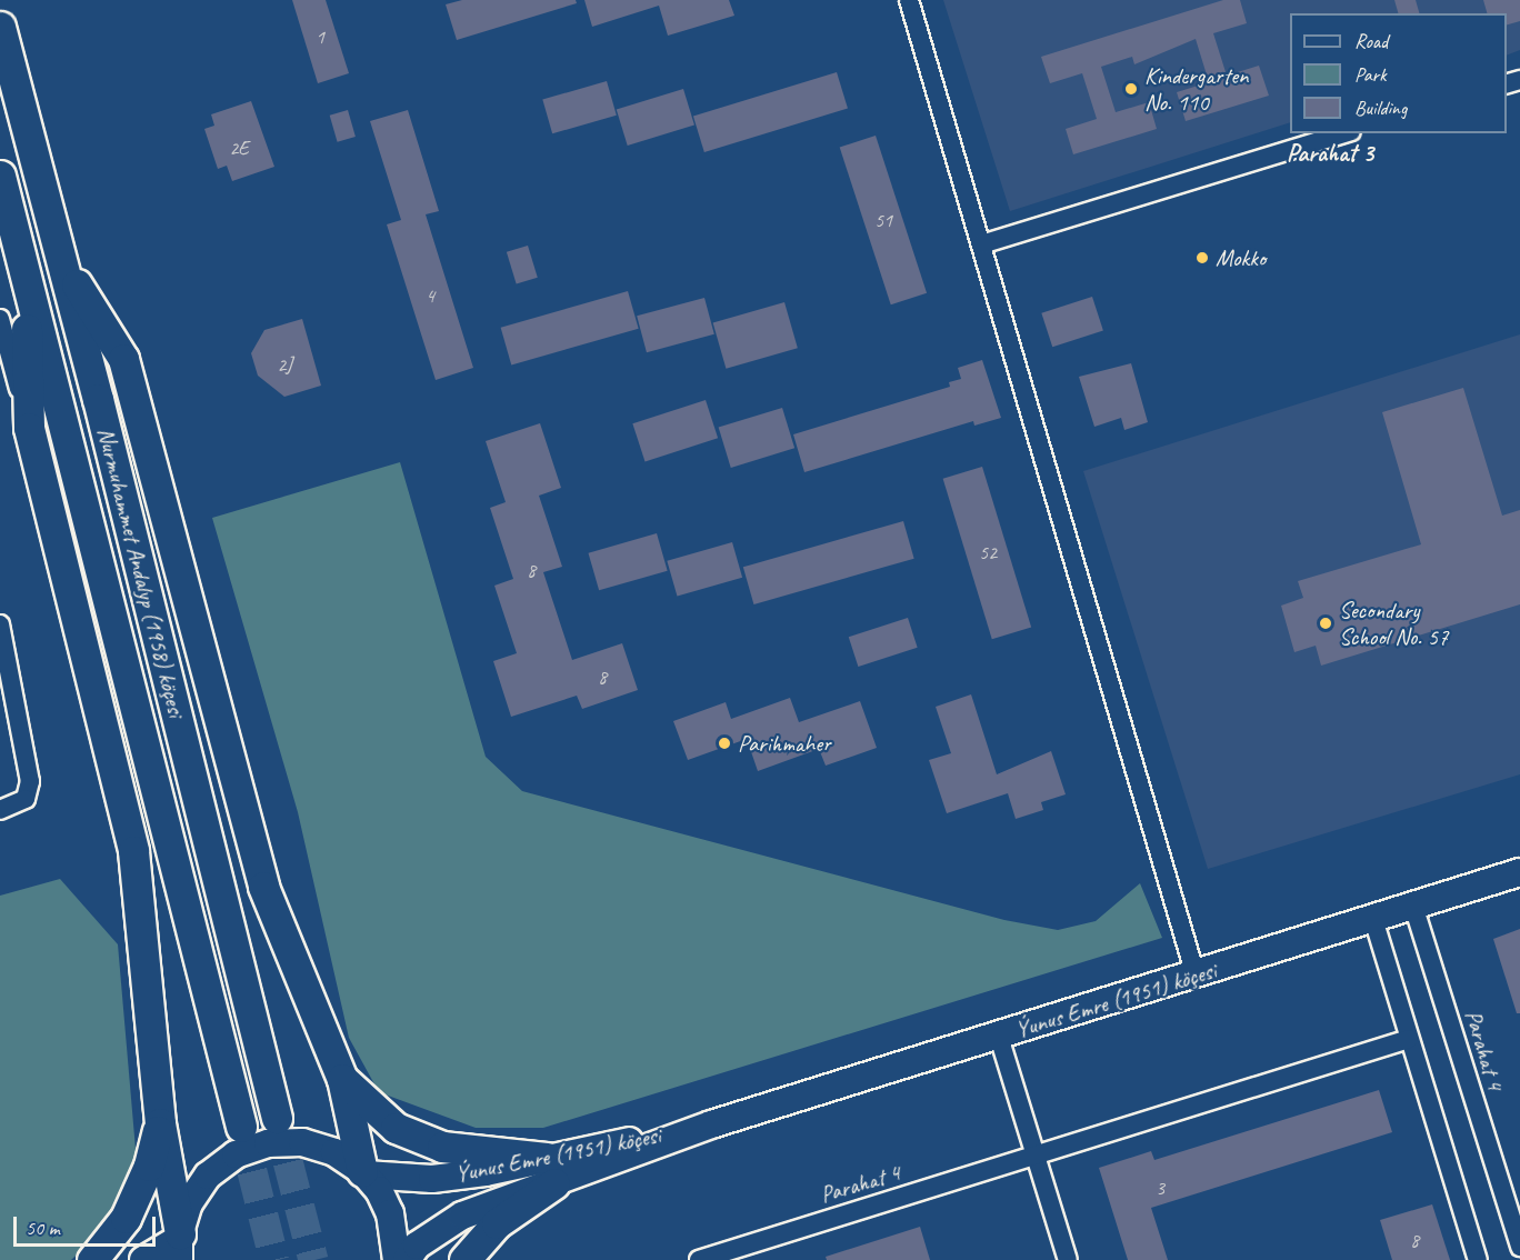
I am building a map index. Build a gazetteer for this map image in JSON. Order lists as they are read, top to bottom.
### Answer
{
  "streets": {
    "main road": ["Nurmuhammet Andalyp (1958) köçesi"],
    "street": ["Ýunus Emre (1951) köçesi", "Parahat 4"]
  },
  "crossings": [
    ["Ýunus Emre (1951) köçesi", "Parahat 4"]
  ],
  "districts": ["Parahat 3"],
  "places": [
    "Kindergarten No. 110",
    "Mokko",
    "Secondary School No. 57",
    "Parihmaher"
  ],
  "house_numbers": [
    "1",
    "2E",
    "51",
    "4",
    "2J",
    "52",
    "8",
    "8",
    "3",
    "8"
  ],
  "legend": ["Road", "Park", "Building"],
  "scale_bar": "50 m"
}
